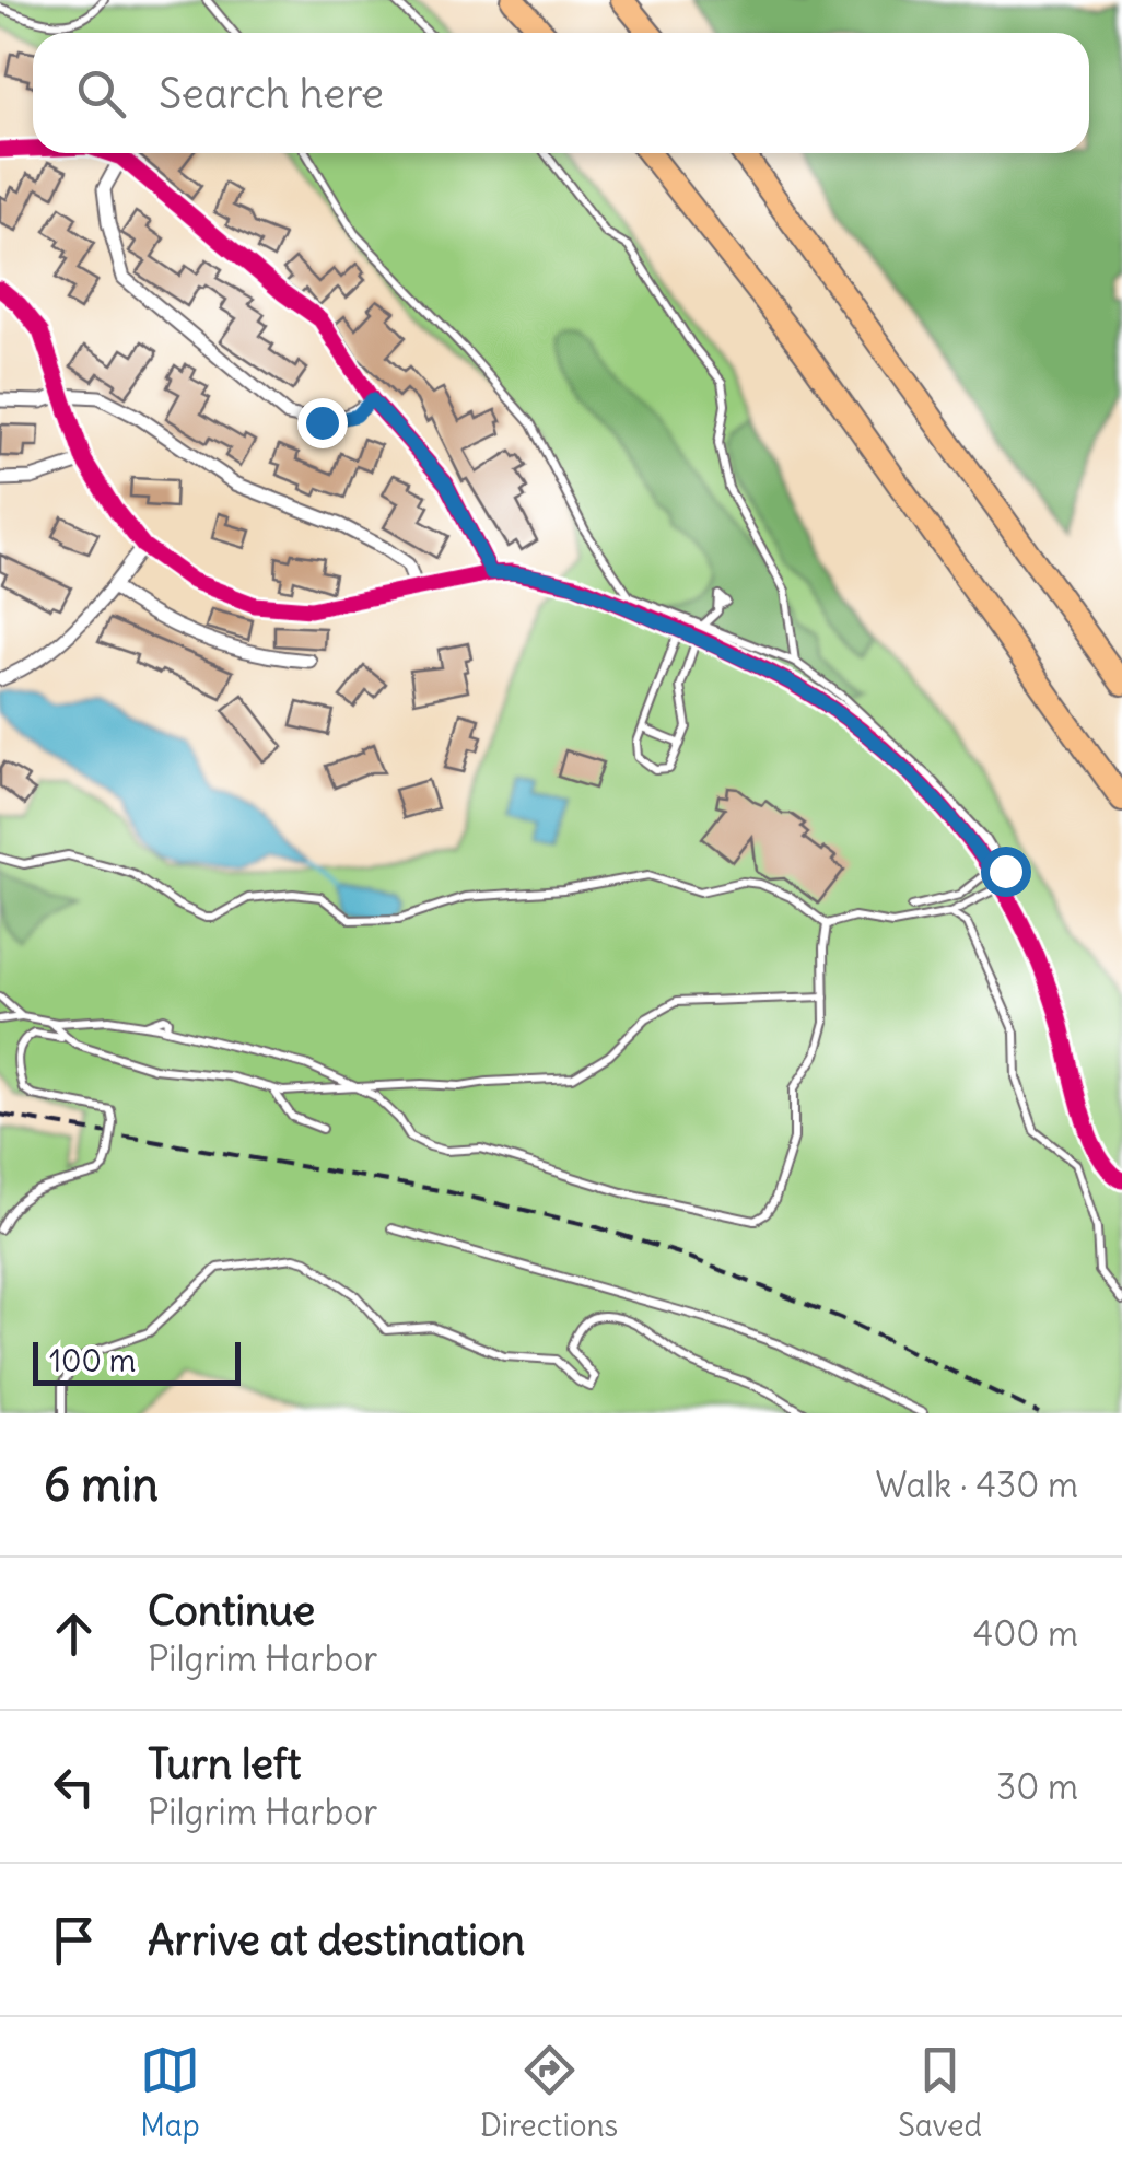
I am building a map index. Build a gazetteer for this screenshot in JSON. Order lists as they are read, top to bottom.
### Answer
{
  "scale_bar": "100 m",
  "page": {
    "search": "Search here",
    "scale": "100 m",
    "heading": ["6 min", "Walk · 430 m"],
    "list": [
      ["Continue", "Pilgrim Harbor", "400 m"],
      ["Turn left", "Pilgrim Harbor", "30 m"],
      "Arrive at destination"
    ],
    "nav": ["Map", "Directions", "Saved"]
  }
}
